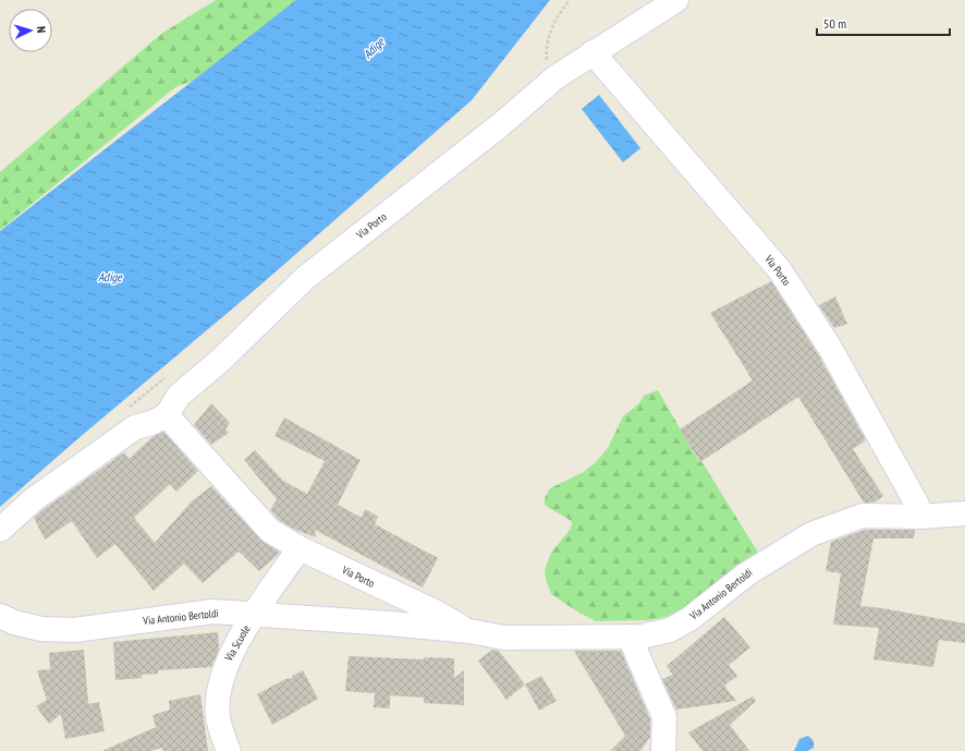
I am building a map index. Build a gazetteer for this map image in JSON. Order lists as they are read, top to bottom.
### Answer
{
  "streets": {
    "street": ["Via Porto", "Via Antonio Bertoldi", "Via Scuole"]
  },
  "crossings": [
    ["Via Porto", "Via Antonio Bertoldi"],
    ["Via Porto", "Via Scuole"],
    ["Via Antonio Bertoldi", "Via Scuole"]
  ],
  "water": ["Adige"],
  "scale_bar": "50 m",
  "north": "right"
}
